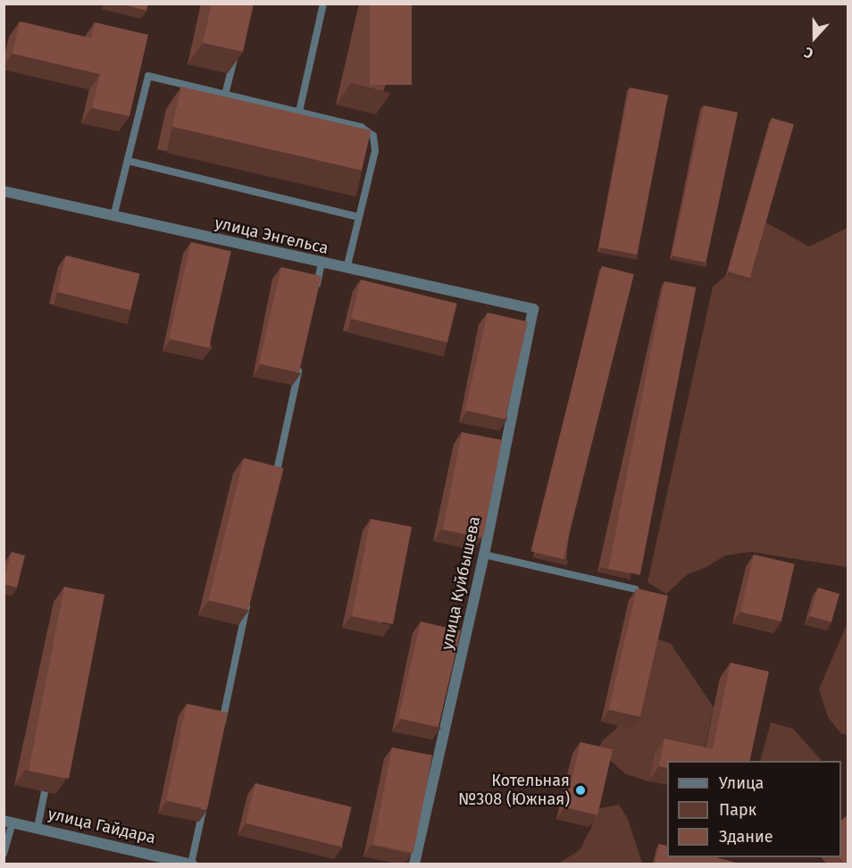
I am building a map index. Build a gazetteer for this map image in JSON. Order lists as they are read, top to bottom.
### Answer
{
  "streets": {
    "street": ["улица Энгельса", "улица Куйбышева", "улица Гайдара"]
  },
  "crossings": [
    ["улица Энгельса", "улица Куйбышева"]
  ],
  "places": ["Котельная №308 (Южная)"],
  "legend": ["Улица", "Парк", "Здание"],
  "north": "bottom"
}
